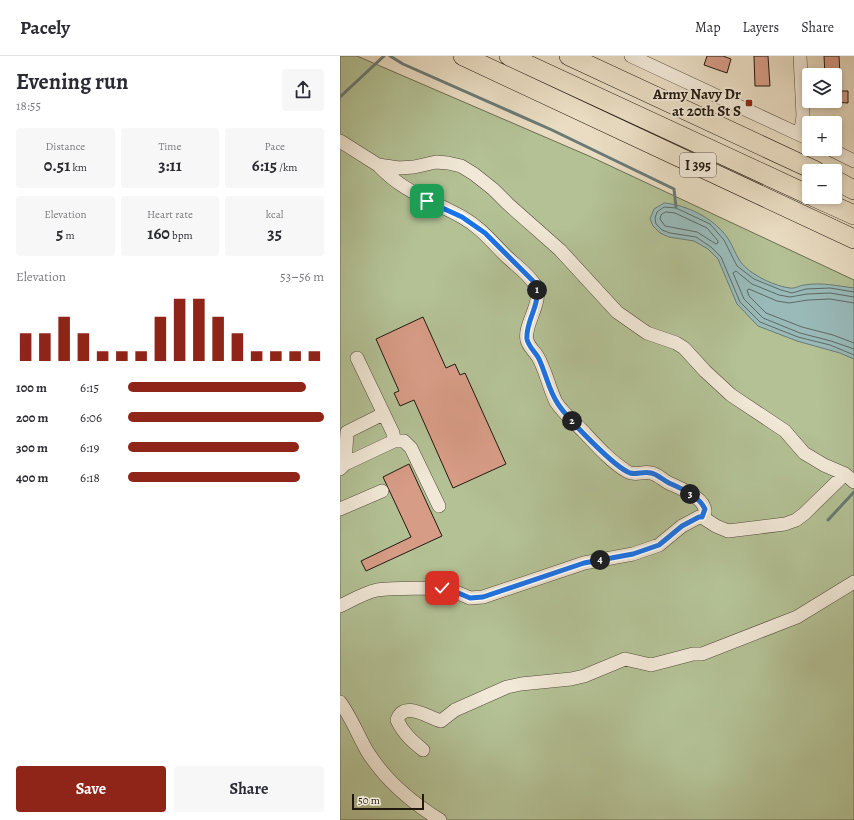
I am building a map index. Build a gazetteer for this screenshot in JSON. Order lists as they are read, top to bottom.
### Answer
{
  "streets": {
    "highway": ["I 395"]
  },
  "places": {
    "transit": ["Army Navy Dr at 20th St S"]
  },
  "scale_bar": "50 m",
  "page": {
    "header": "Pacely",
    "nav": ["Map", "Layers", "Share"],
    "heading": ["Evening run", "18:55"],
    "map_buttons": ["+", "−"],
    "stats": [
      ["Distance", "0.51 km"],
      ["Time", "3:11"],
      ["Pace", "6:15 /km"],
      ["Elevation", "5 m"],
      ["Heart rate", "160 bpm"],
      ["kcal", "35"]
    ],
    "chart": ["Elevation", "53–56 m"],
    "pins": [
      "1",
      "2",
      "3",
      "4"
    ],
    "list": [
      {
        "name": "100 m",
        "note": "6:15"
      },
      {
        "name": "200 m",
        "note": "6:06"
      },
      {
        "name": "300 m",
        "note": "6:19"
      },
      {
        "name": "400 m",
        "note": "6:18"
      }
    ],
    "buttons": ["Save", "Share"],
    "scale": "50 m"
  }
}
